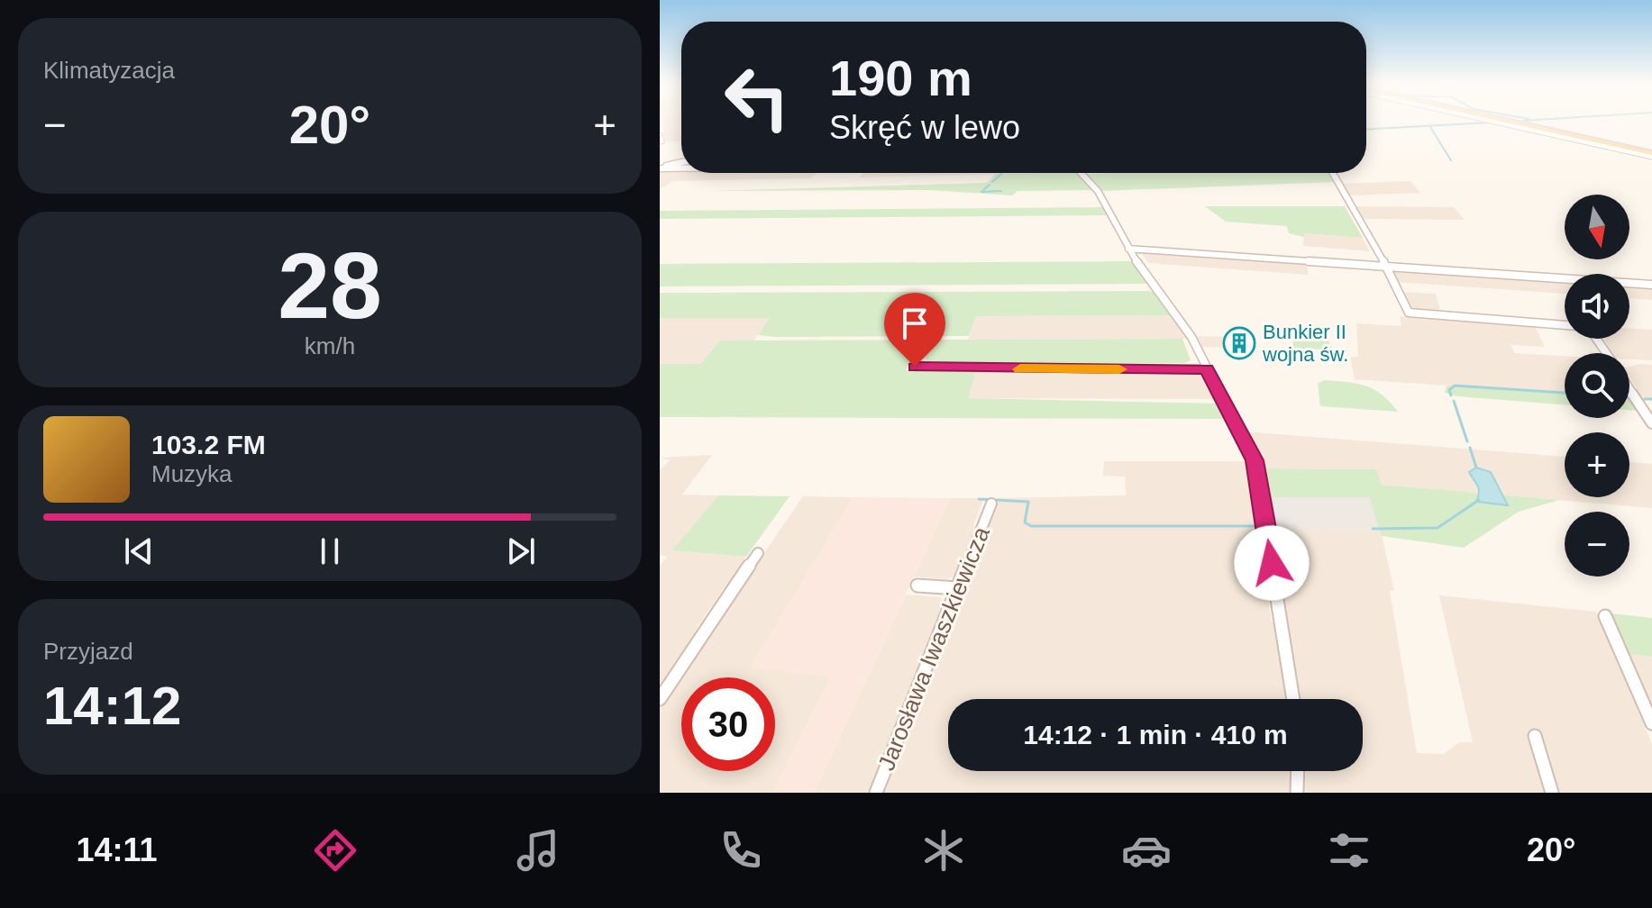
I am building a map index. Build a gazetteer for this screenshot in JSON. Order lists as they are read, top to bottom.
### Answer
{
  "streets": {
    "street": ["Jarosława Iwaszkiewicza"]
  },
  "places": {
    "building": ["Bunkier II wojna św."]
  },
  "north": "bottom",
  "page": {
    "tile": [
      "Klimatyzacja",
      ["28", "km/h"],
      ["Przyjazd", "14:12"]
    ],
    "turn": ["190 m", "Skręć w lewo"],
    "heat": ["−", "20°", "+"],
    "map_buttons": ["+", "−"],
    "song": ["103.2 FM", "Muzyka"],
    "limit": "30",
    "trip": "14:12 · 1 min · 410 m",
    "tabs": ["14:11", "20°"]
  }
}
